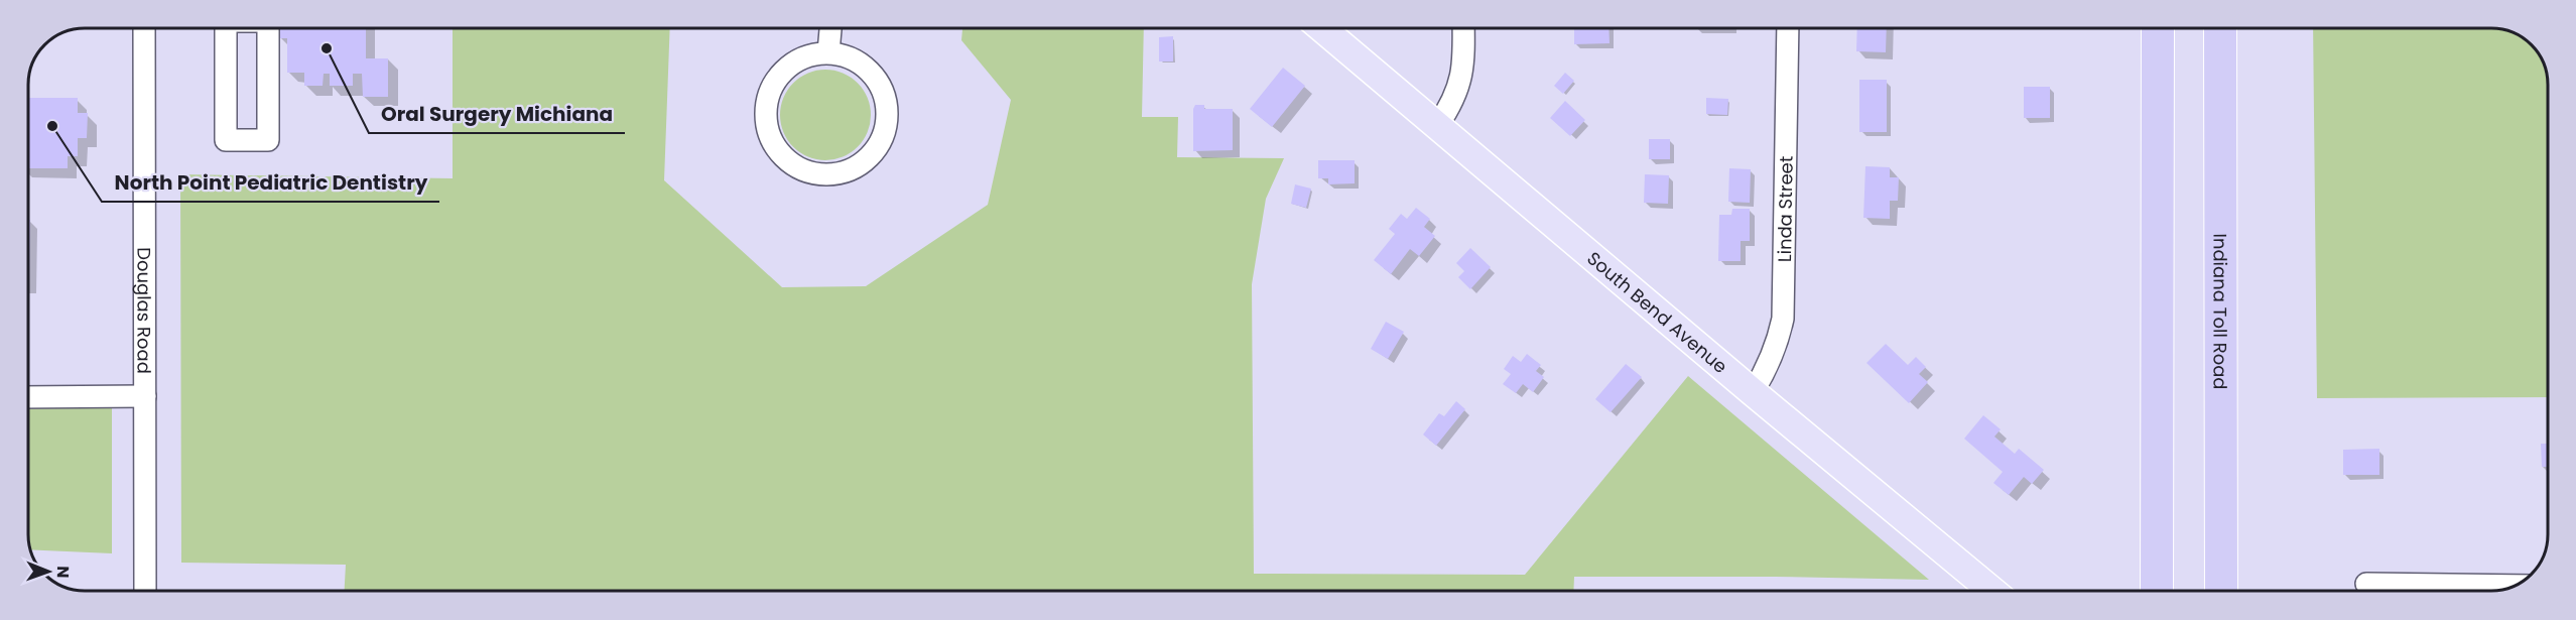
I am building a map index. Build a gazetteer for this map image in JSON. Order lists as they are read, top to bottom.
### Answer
{
  "streets": {
    "highway": ["Indiana Toll Road"],
    "main road": ["South Bend Avenue"],
    "street": ["Linda Street", "Douglas Road"]
  },
  "crossings": [
    ["Linda Street", "South Bend Avenue"]
  ],
  "places": ["Oral Surgery Michiana", "North Point Pediatric Dentistry"],
  "north": "right"
}
